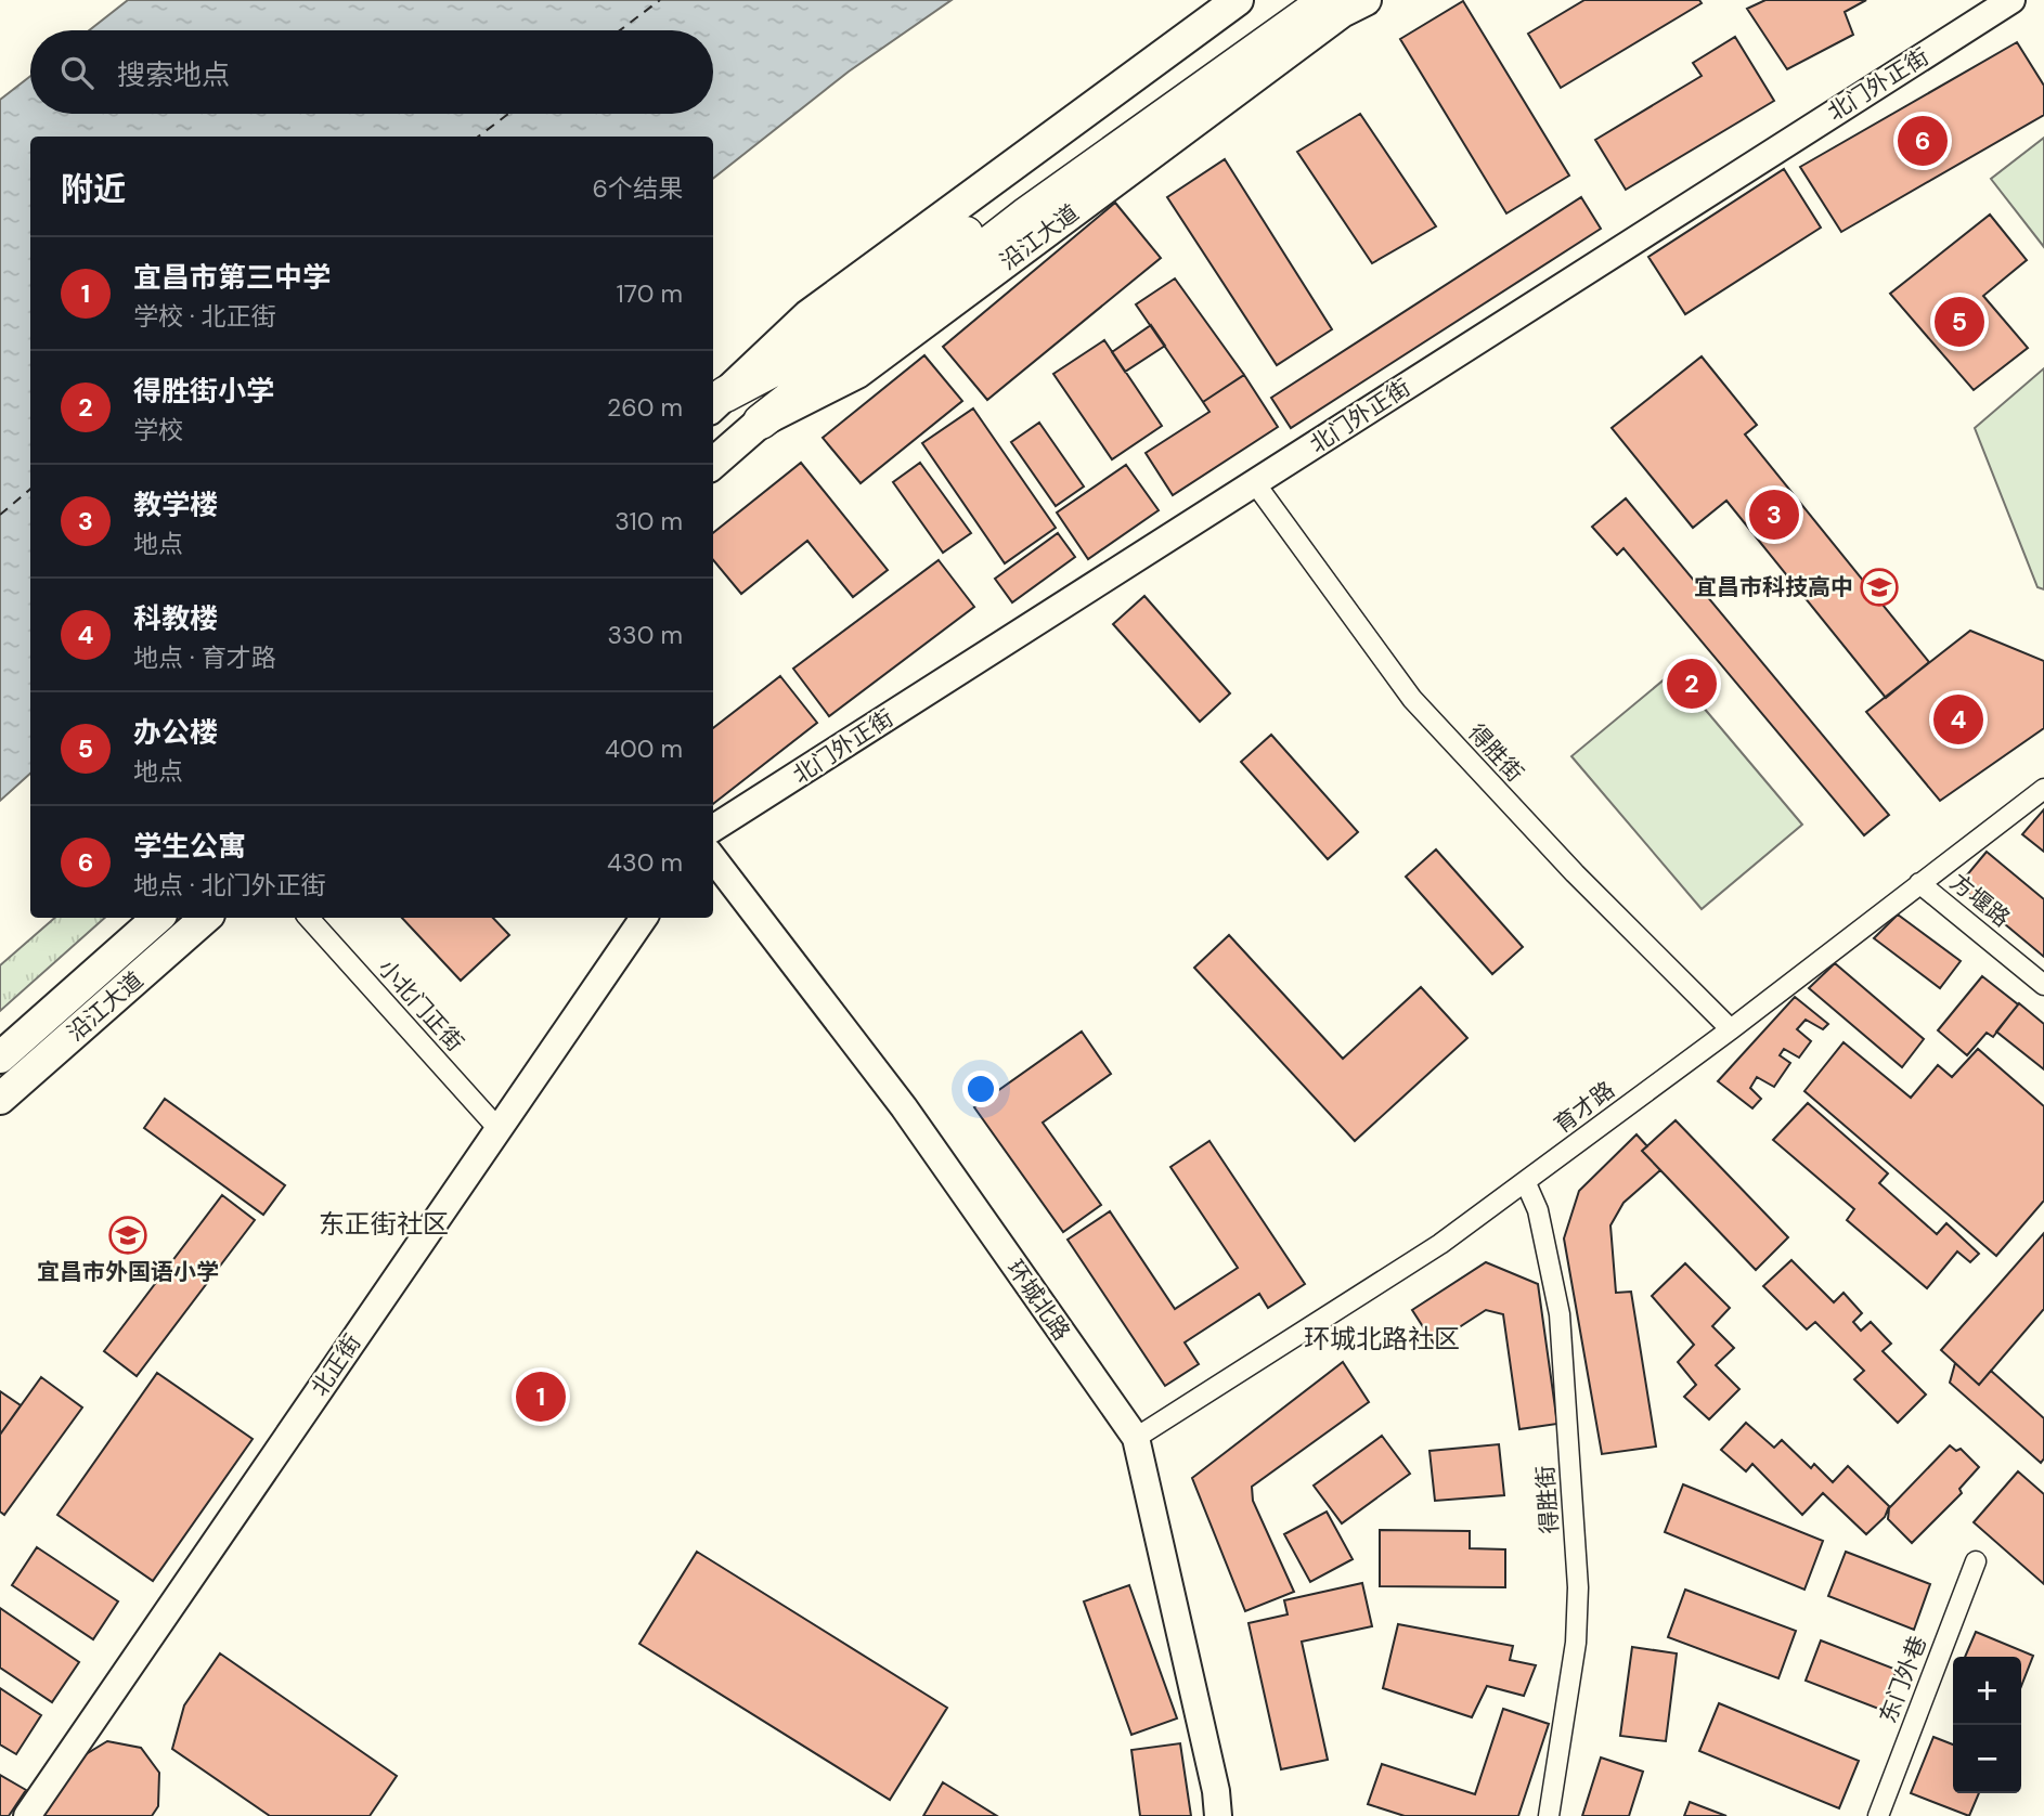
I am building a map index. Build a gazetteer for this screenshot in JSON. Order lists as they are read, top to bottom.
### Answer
{
  "streets": {
    "main road": ["沿江大道"],
    "street": [
      "北门外正街",
      "得胜街",
      "方堰路",
      "小北门正街",
      "育才路",
      "环城北路",
      "北正街",
      "东门外巷"
    ]
  },
  "crossings": [
    ["北门外正街", "得胜街"],
    ["得胜街", "育才路"],
    ["方堰路", "育才路"],
    ["小北门正街", "北正街"],
    ["育才路", "环城北路"]
  ],
  "districts": ["东正街社区", "环城北路社区"],
  "places": {
    "school or university": ["宜昌市科技高中", "宜昌市外国语小学"]
  },
  "page": {
    "search": "搜索地点",
    "pins": [
      "6",
      "5",
      "3",
      "2",
      "4",
      "1"
    ],
    "heading": ["附近", "6个结果"],
    "list": [
      {
        "mark": "1",
        "name": "宜昌市第三中学",
        "note": "学校 · 北正街",
        "value": "170 m"
      },
      {
        "mark": "2",
        "name": "得胜街小学",
        "note": "学校",
        "value": "260 m"
      },
      {
        "mark": "3",
        "name": "教学楼",
        "note": "地点",
        "value": "310 m"
      },
      {
        "mark": "4",
        "name": "科教楼",
        "note": "地点 · 育才路",
        "value": "330 m"
      },
      {
        "mark": "5",
        "name": "办公楼",
        "note": "地点",
        "value": "400 m"
      },
      {
        "mark": "6",
        "name": "学生公寓",
        "note": "地点 · 北门外正街",
        "value": "430 m"
      }
    ],
    "map_buttons": ["+", "−"]
  }
}
